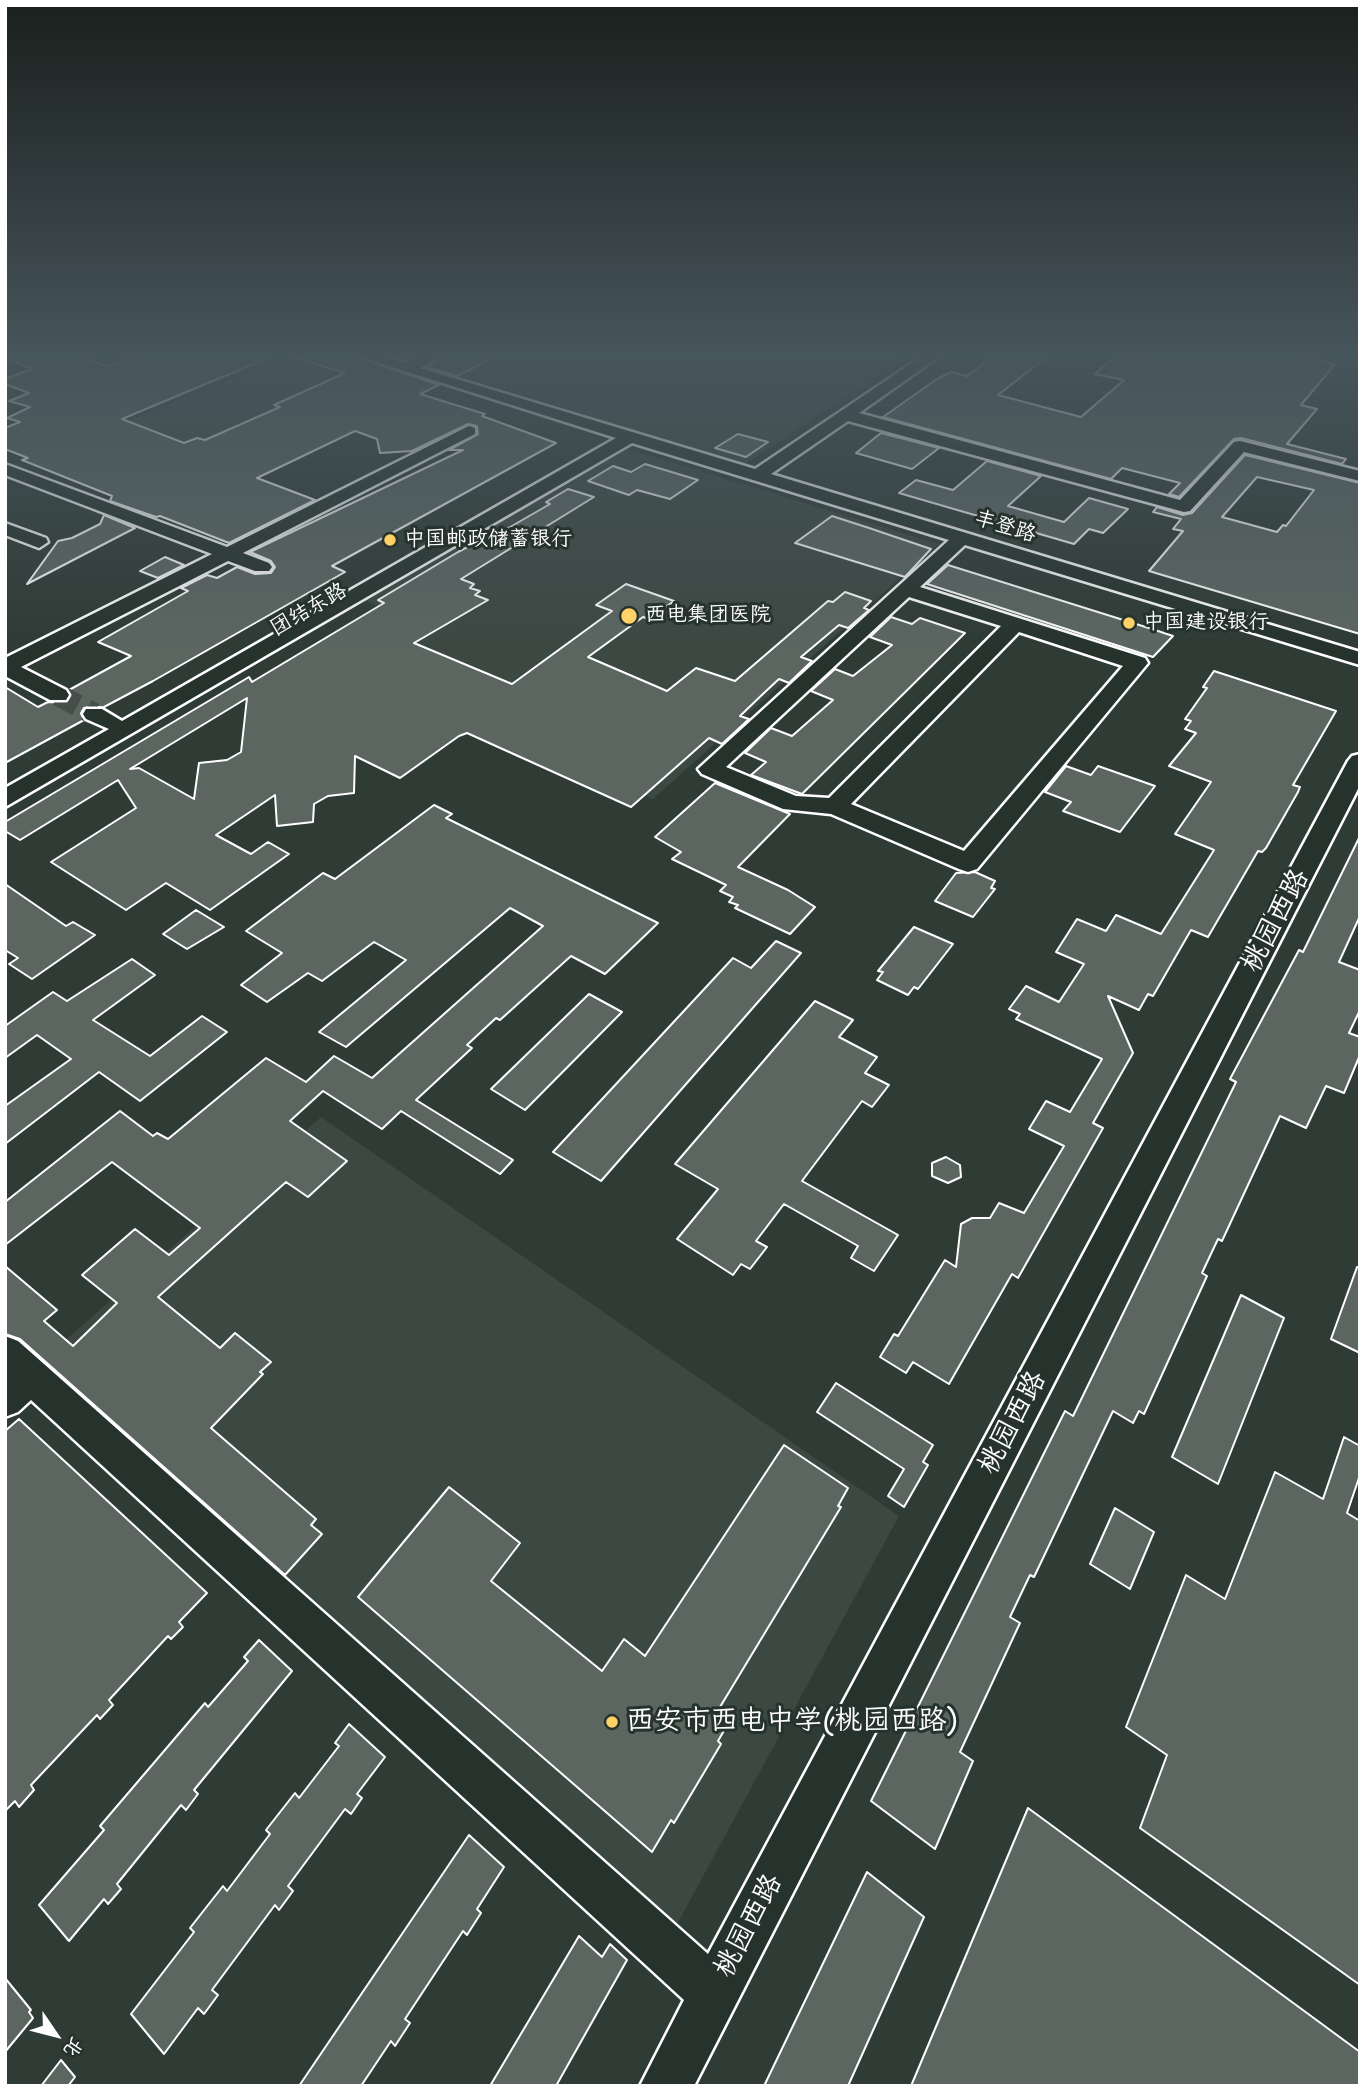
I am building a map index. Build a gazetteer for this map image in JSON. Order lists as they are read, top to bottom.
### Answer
{
  "streets": {
    "street": ["丰登路", "团结东路", "桃园西路"]
  },
  "places": [
    "中国邮政储蓄银行",
    "西电集团医院",
    "中国建设银行",
    "西安市西电中学(桃园西路)"
  ],
  "north": "bottom right"
}
